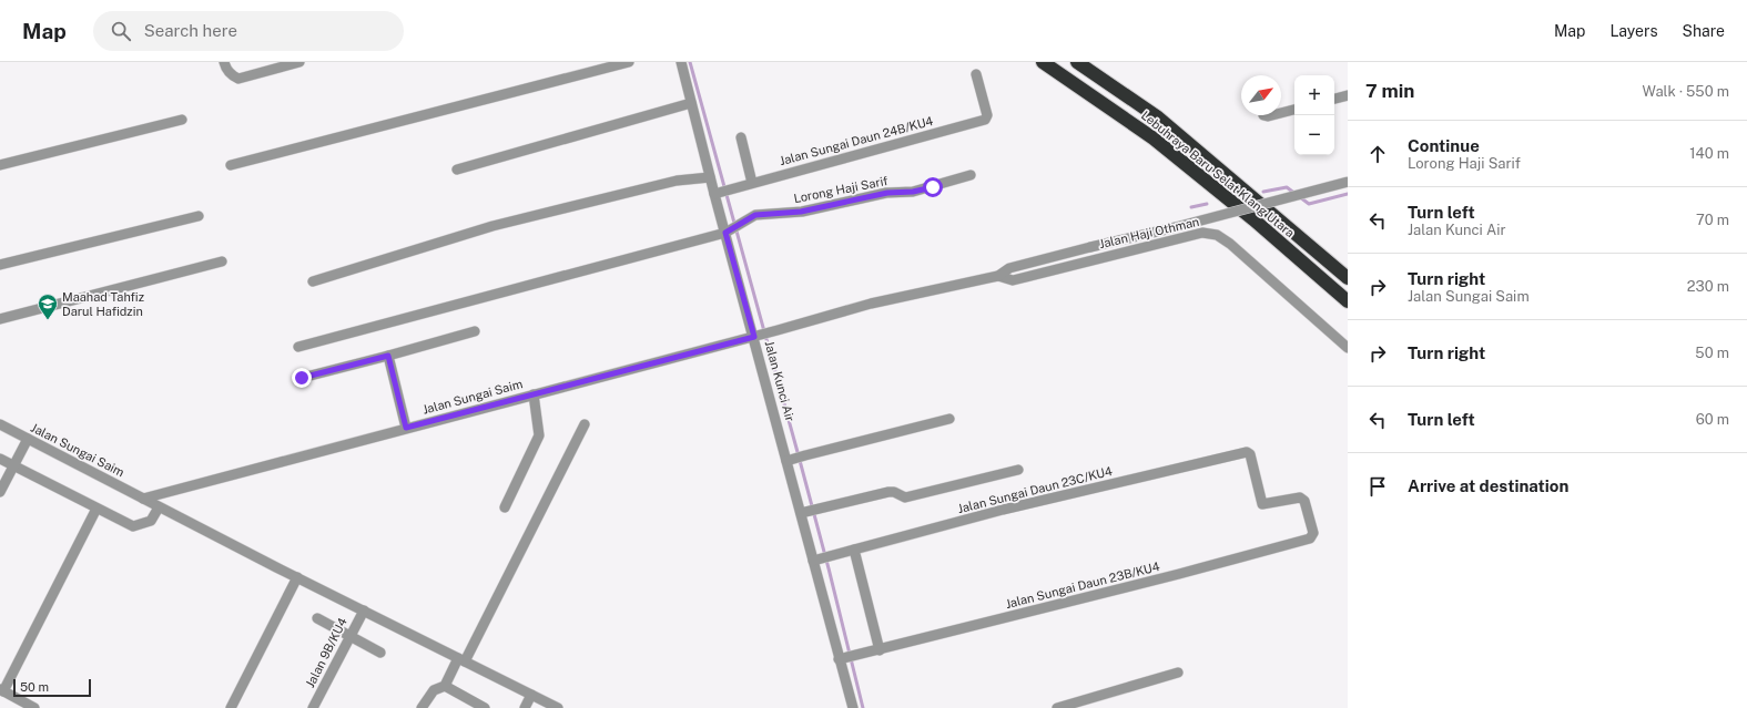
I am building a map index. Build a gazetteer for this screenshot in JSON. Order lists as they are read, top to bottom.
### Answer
{
  "streets": {
    "highway": ["Lebuhraya Baru Selat Klang Utara"],
    "street": [
      "Jalan Sungai Daun 24B/KU4",
      "Lorong Haji Sarif",
      "Jalan Haji Othman",
      "Jalan Kunci Air",
      "Jalan Sungai Saim",
      "Jalan Sungai Daun 23C/KU4",
      "Jalan Sungai Daun 23B/KU4",
      "Jalan 9B/KU4"
    ]
  },
  "crossings": [
    ["Jalan Sungai Daun 24B/KU4", "Jalan Kunci Air"],
    ["Lorong Haji Sarif", "Jalan Kunci Air"],
    ["Jalan Haji Othman", "Jalan Sungai Saim"],
    ["Jalan Kunci Air", "Jalan Sungai Saim"],
    ["Jalan Kunci Air", "Jalan Sungai Daun 23C/KU4"],
    ["Jalan Kunci Air", "Jalan Sungai Daun 23B/KU4"],
    ["Jalan Sungai Saim", "Jalan 9B/KU4"],
    ["Jalan Sungai Daun 23C/KU4", "Jalan Sungai Daun 23B/KU4"]
  ],
  "places": {
    "school or university": ["Maahad Tahfiz Darul Hafidzin"]
  },
  "scale_bar": "50 m",
  "north": "top right",
  "page": {
    "header": "Map",
    "search": "Search here",
    "nav": ["Map", "Layers", "Share"],
    "heading": ["7 min", "Walk · 550 m"],
    "map_buttons": ["+", "−"],
    "list": [
      ["Continue", "Lorong Haji Sarif", "140 m"],
      ["Turn left", "Jalan Kunci Air", "70 m"],
      ["Turn right", "Jalan Sungai Saim", "230 m"],
      ["Turn right", "50 m"],
      ["Turn left", "60 m"],
      "Arrive at destination"
    ],
    "scale": "50 m"
  }
}
